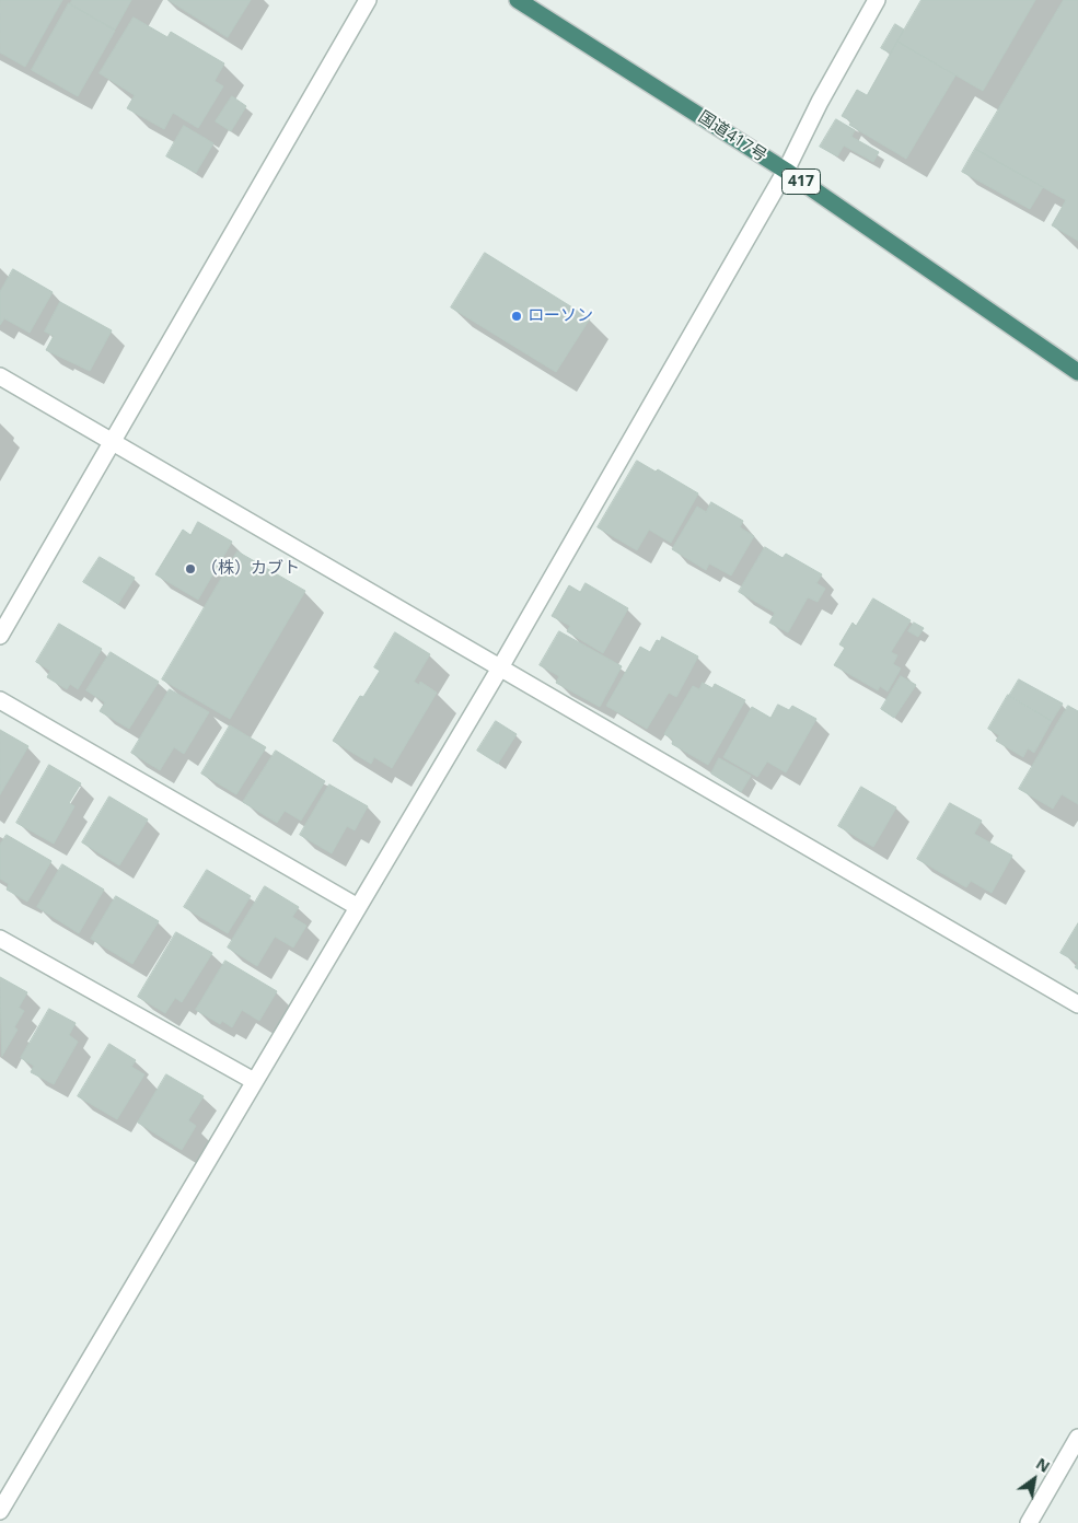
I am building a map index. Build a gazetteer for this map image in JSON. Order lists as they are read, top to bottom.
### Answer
{
  "streets": {
    "highway": ["国道417号", "417"]
  },
  "places": ["ローソン", "（株）カブト"],
  "north": "top right"
}
